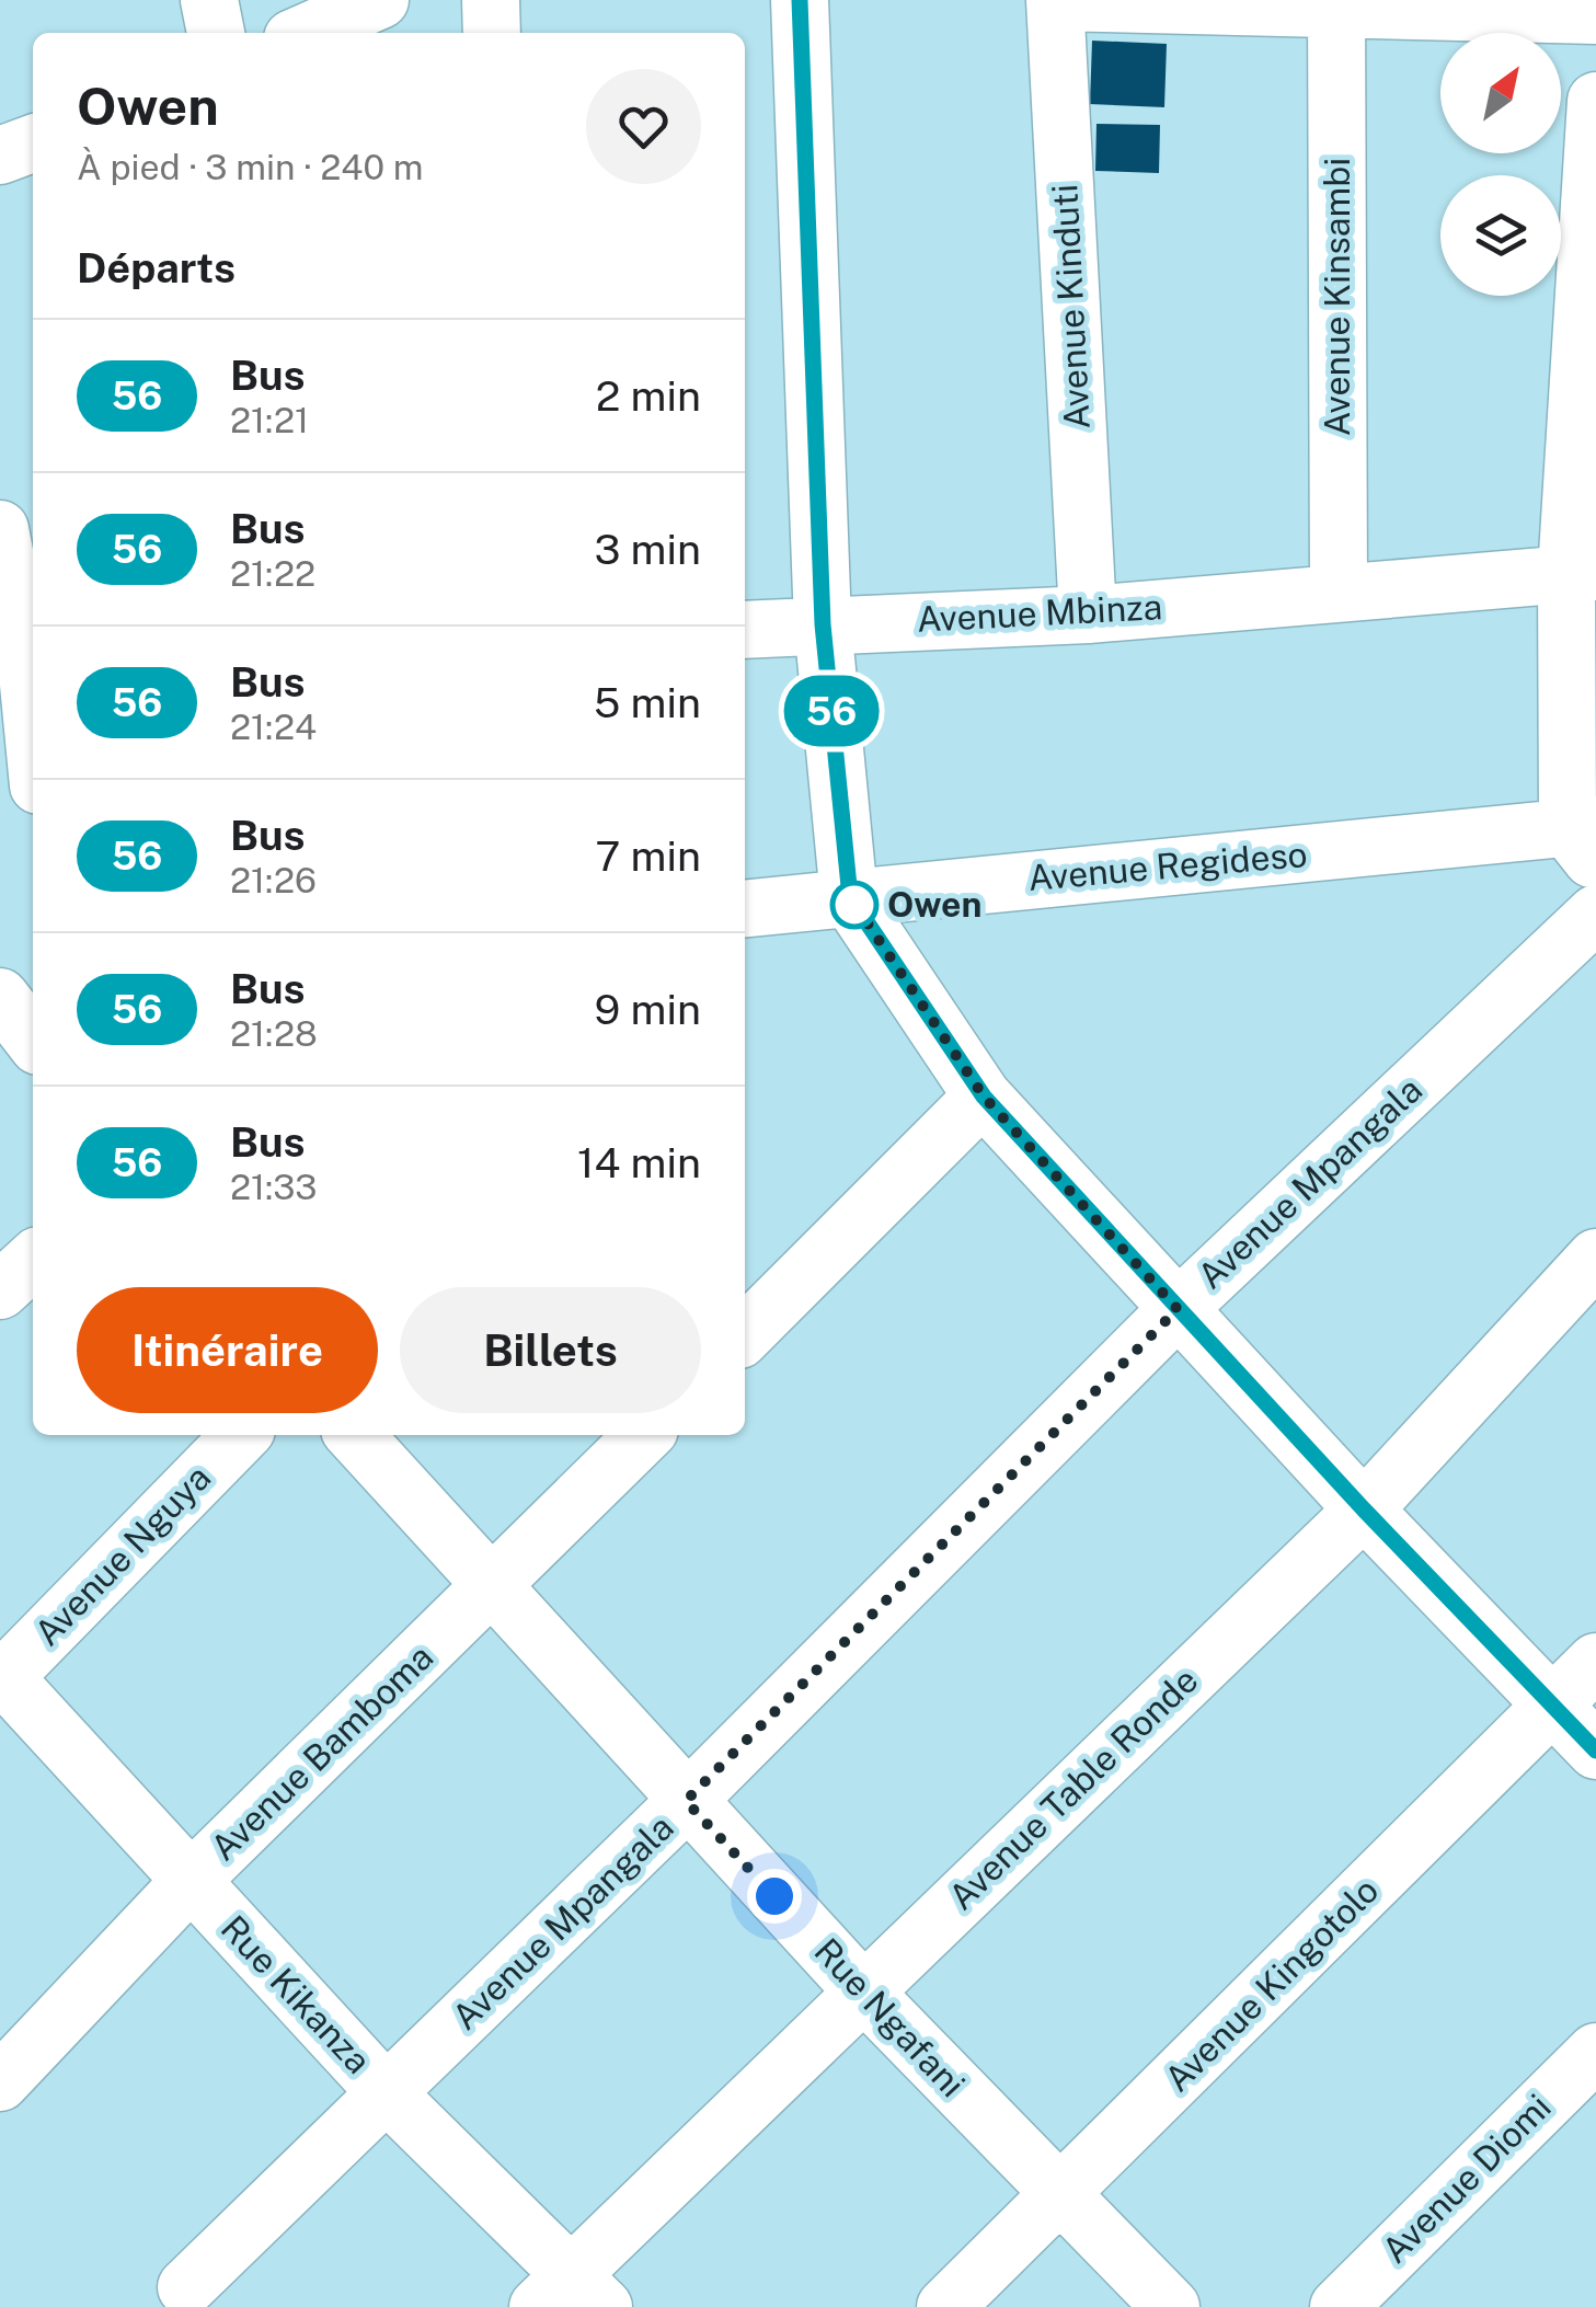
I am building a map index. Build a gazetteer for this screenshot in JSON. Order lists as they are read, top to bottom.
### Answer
{
  "streets": {
    "street": [
      "Avenue Kinsambi",
      "Avenue Kinduti",
      "Avenue Mbinza",
      "Avenue Regideso",
      "Avenue Mpangala",
      "Avenue Nguya",
      "Avenue Bamboma",
      "Avenue Table Ronde",
      "Avenue Kingotolo",
      "Rue Kikanza",
      "Rue Ngafani",
      "Avenue Diomi"
    ]
  },
  "crossings": [
    ["Avenue Kinsambi", "Avenue Mbinza"],
    ["Avenue Kinduti", "Avenue Mbinza"],
    ["Avenue Mpangala", "Rue Kikanza"],
    ["Avenue Mpangala", "Rue Ngafani"],
    ["Avenue Nguya", "Rue Kikanza"],
    ["Avenue Bamboma", "Rue Kikanza"],
    ["Avenue Bamboma", "Rue Ngafani"],
    ["Avenue Table Ronde", "Rue Kikanza"],
    ["Avenue Table Ronde", "Rue Ngafani"],
    ["Avenue Kingotolo", "Rue Ngafani"]
  ],
  "places": ["Owen"],
  "lines": ["bus line 56"],
  "north": "top right",
  "page": {
    "on_map": "56",
    "heading": [
      ["Owen", "À pied · 3 min · 240 m"],
      "Départs"
    ],
    "list": [
      {
        "mark": "56",
        "name": "Bus",
        "note": "21:21",
        "value": "2 min"
      },
      {
        "mark": "56",
        "name": "Bus",
        "note": "21:22",
        "value": "3 min"
      },
      {
        "mark": "56",
        "name": "Bus",
        "note": "21:24",
        "value": "5 min"
      },
      {
        "mark": "56",
        "name": "Bus",
        "note": "21:26",
        "value": "7 min"
      },
      {
        "mark": "56",
        "name": "Bus",
        "note": "21:28",
        "value": "9 min"
      },
      {
        "mark": "56",
        "name": "Bus",
        "note": "21:33",
        "value": "14 min"
      }
    ],
    "buttons": ["Itinéraire", "Billets"]
  }
}
